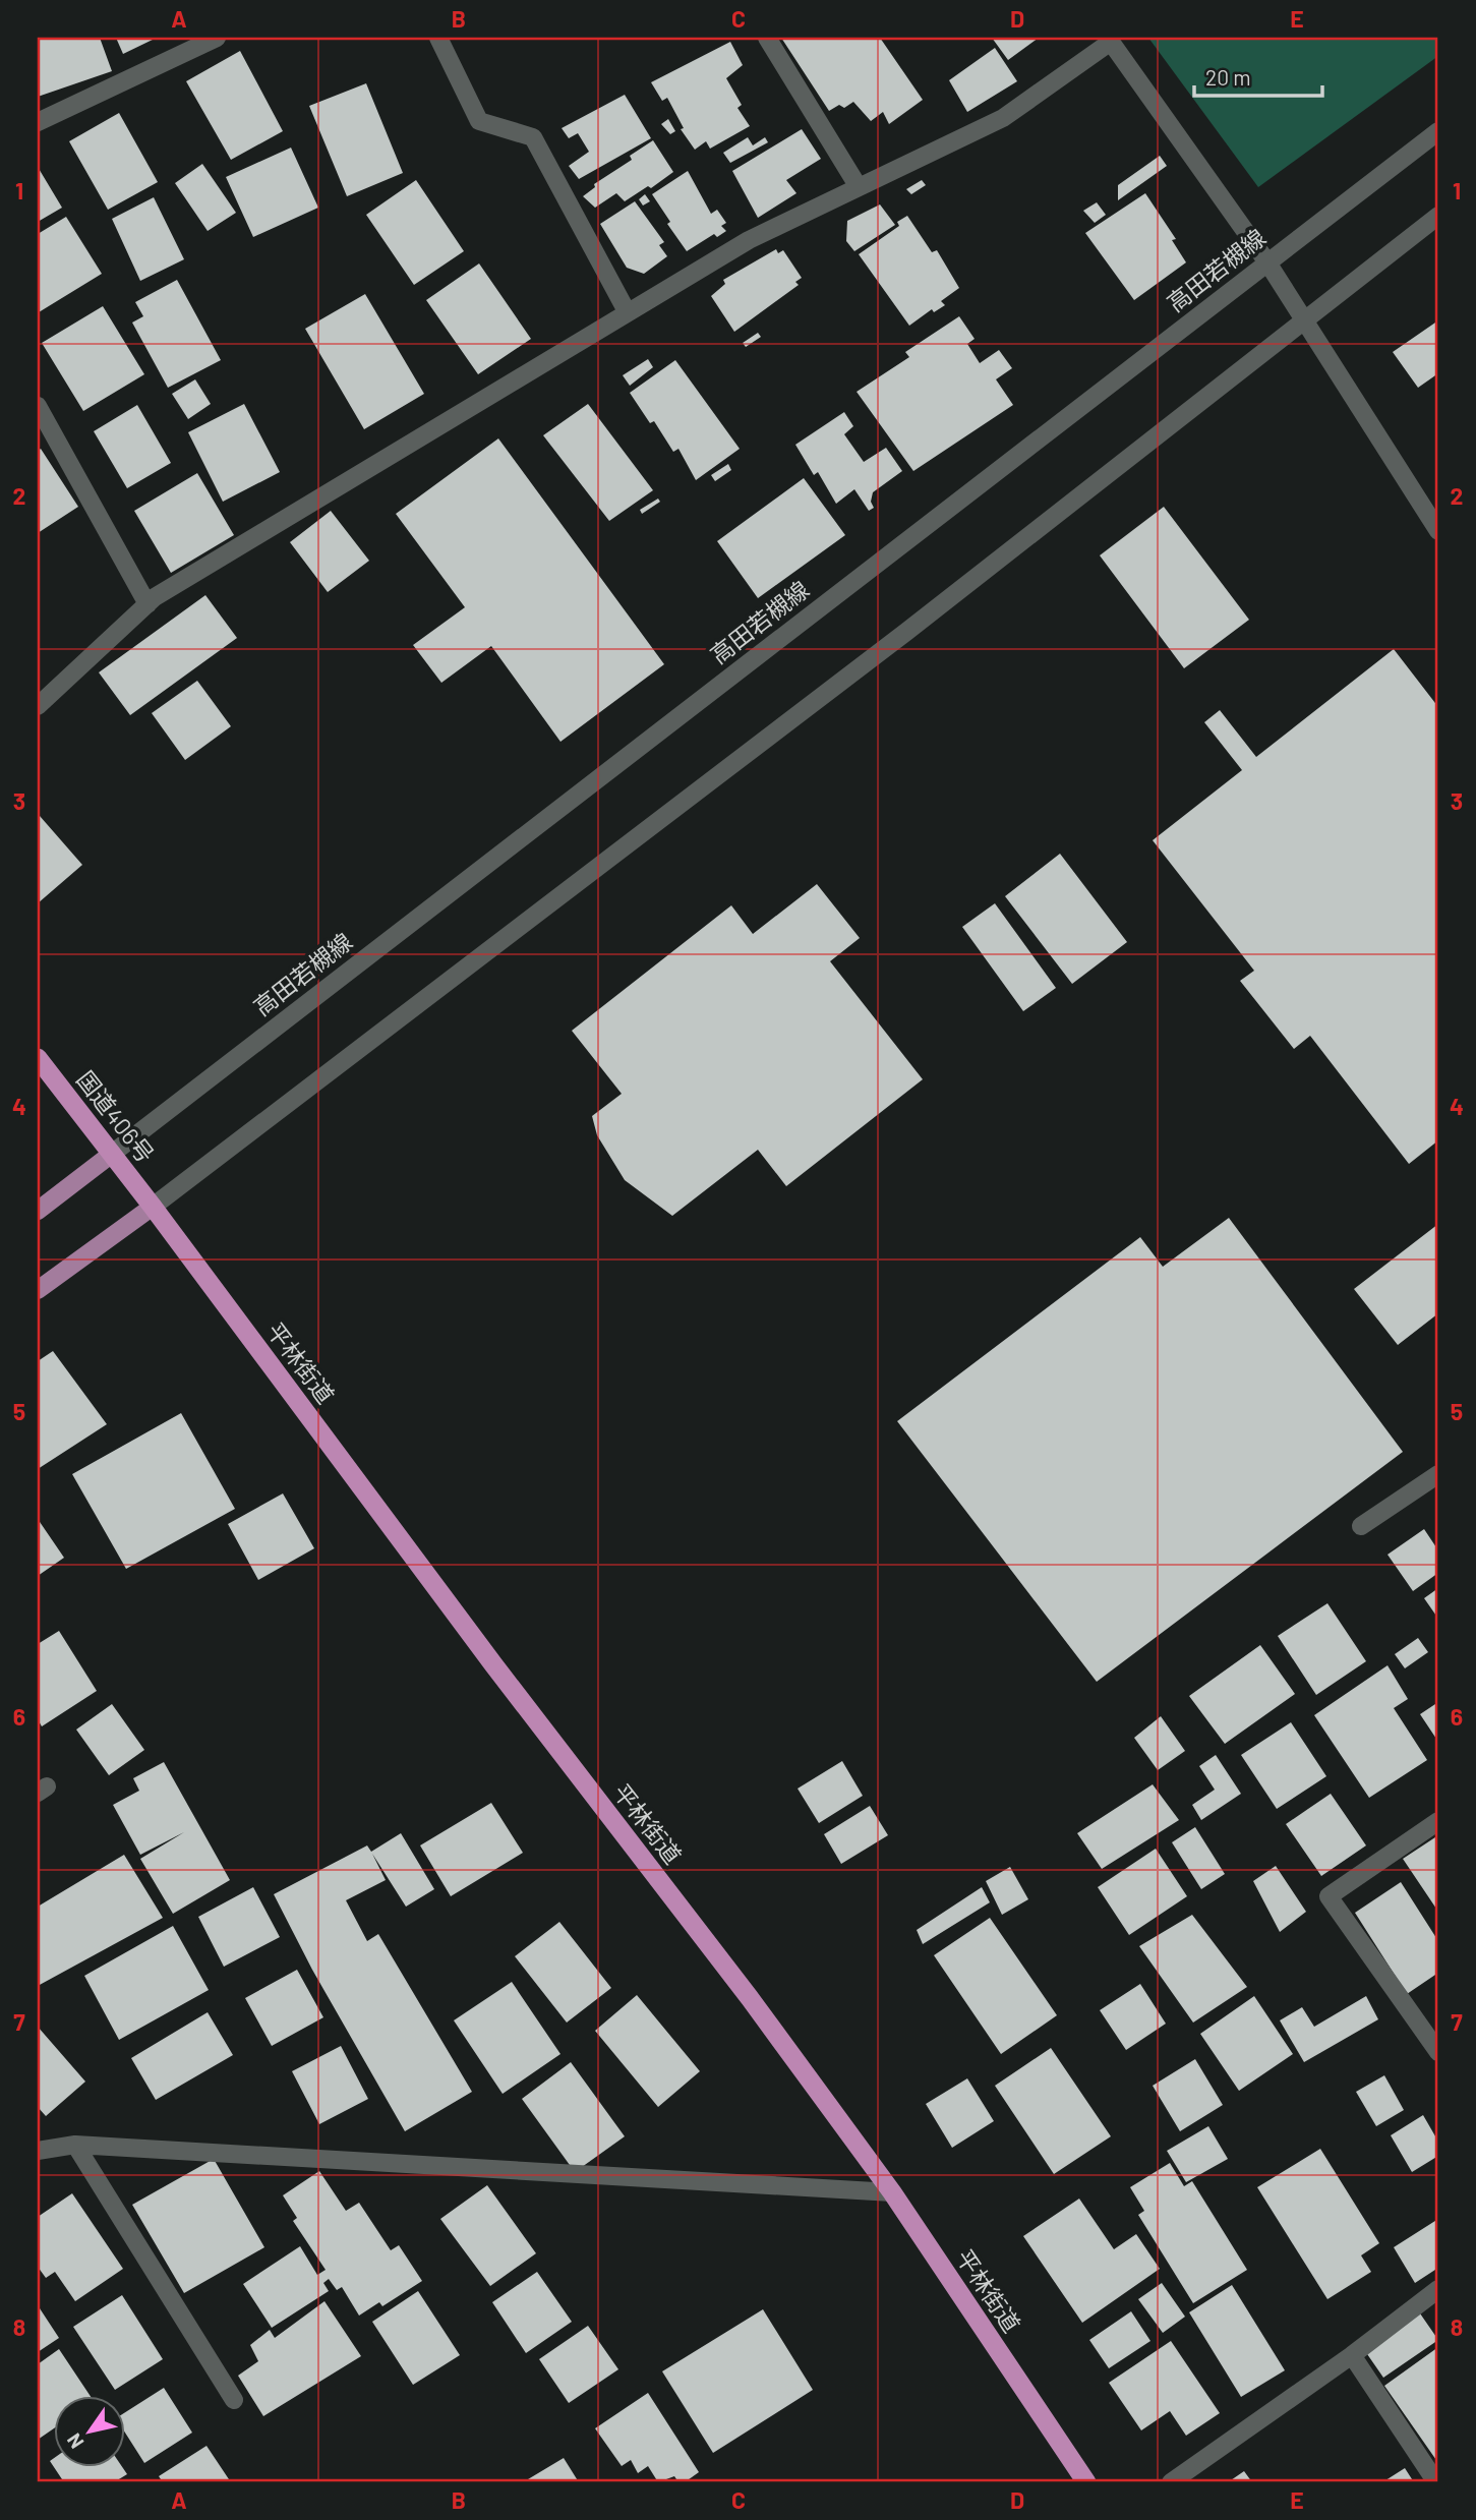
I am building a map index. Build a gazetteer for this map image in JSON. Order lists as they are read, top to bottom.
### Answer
{
  "streets": {
    "highway": ["国道406号", "平林街道"],
    "street": ["高田若槻線"]
  },
  "crossings": [
    ["高田若槻線", "国道406号"],
    ["国道406号", "平林街道"]
  ],
  "scale_bar": "20 m",
  "north": "bottom left",
  "grid": {
    "columns": [
      "A",
      "B",
      "C",
      "D",
      "E"
    ],
    "rows": [
      "1",
      "2",
      "3",
      "4",
      "5",
      "6",
      "7",
      "8"
    ]
  }
}
